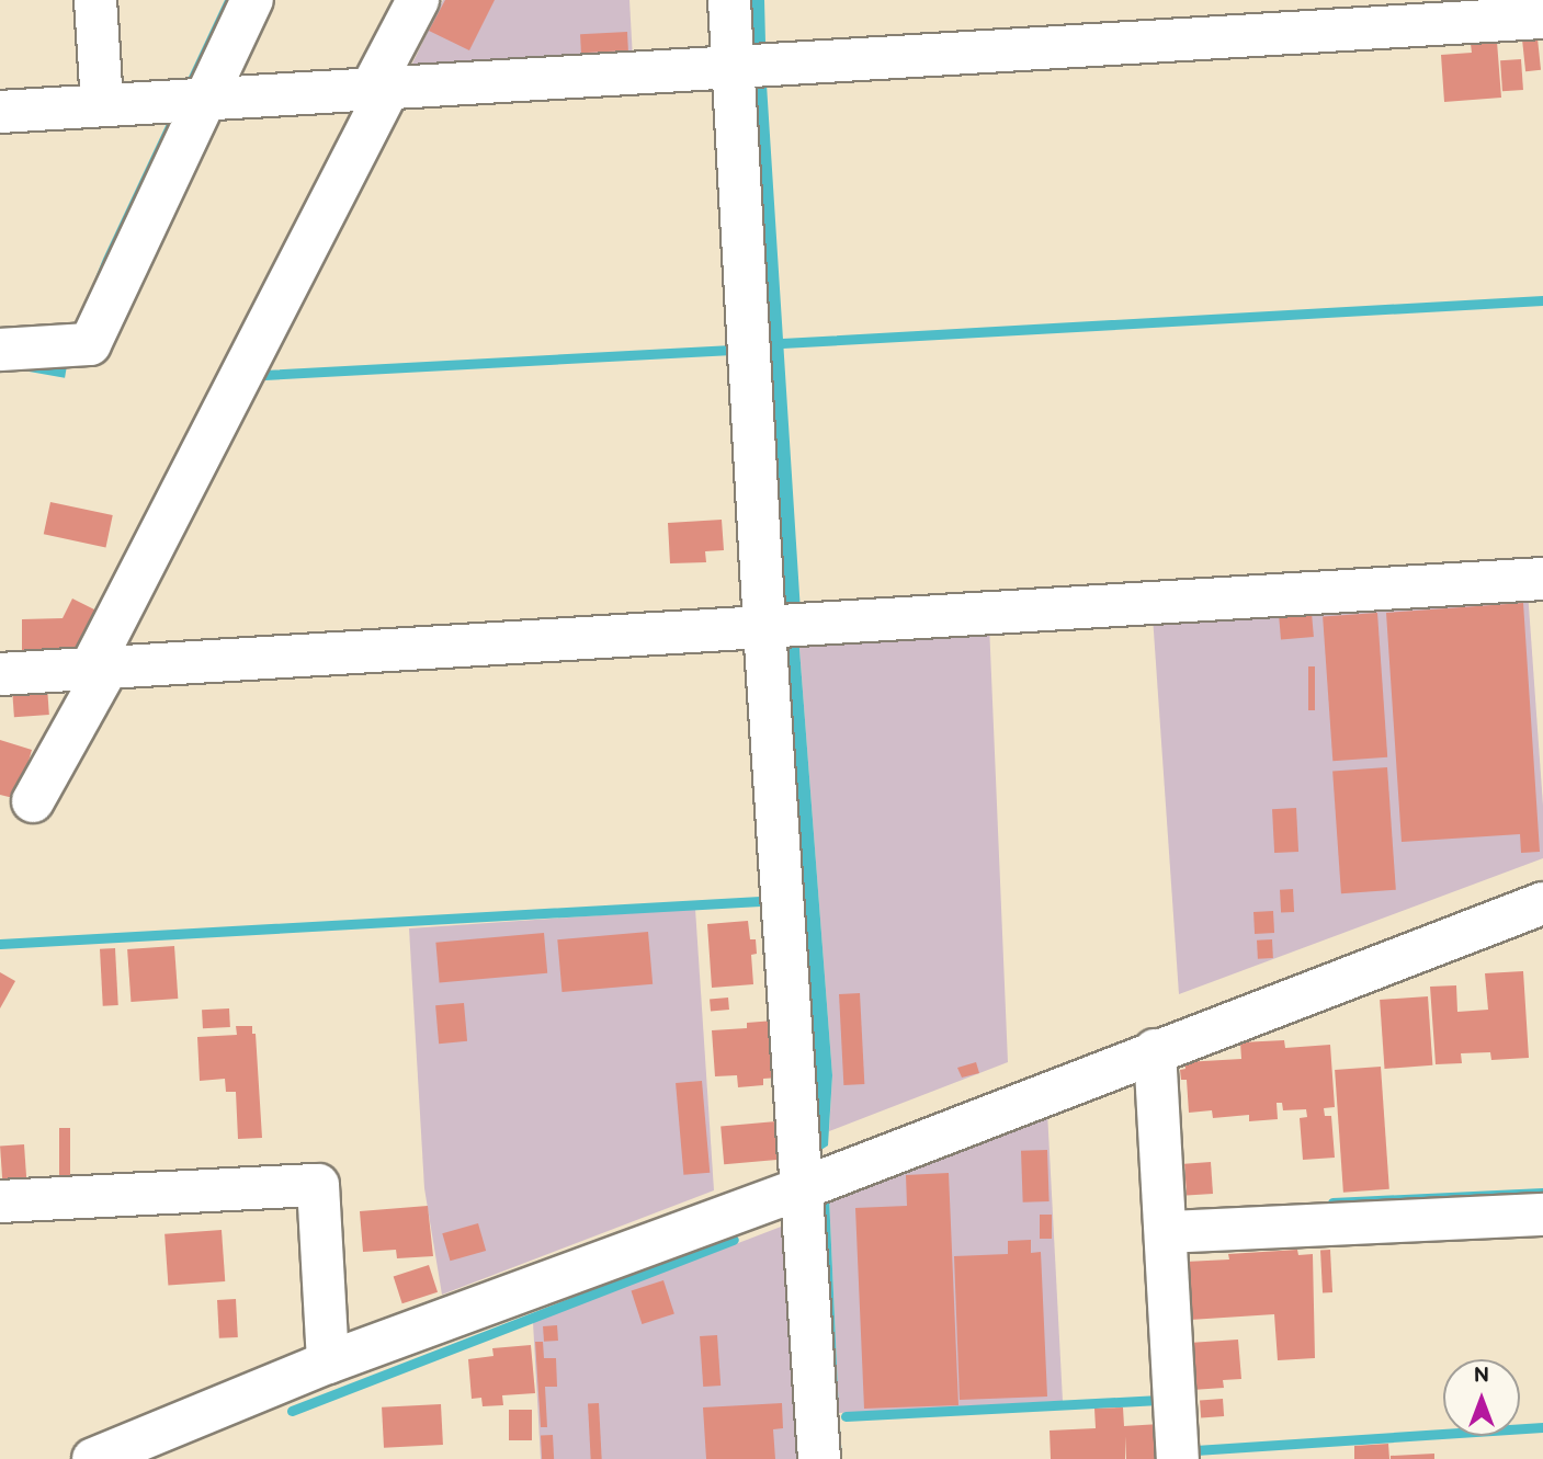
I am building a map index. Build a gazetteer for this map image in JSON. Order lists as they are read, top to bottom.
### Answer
{
  "north": "top"
}
